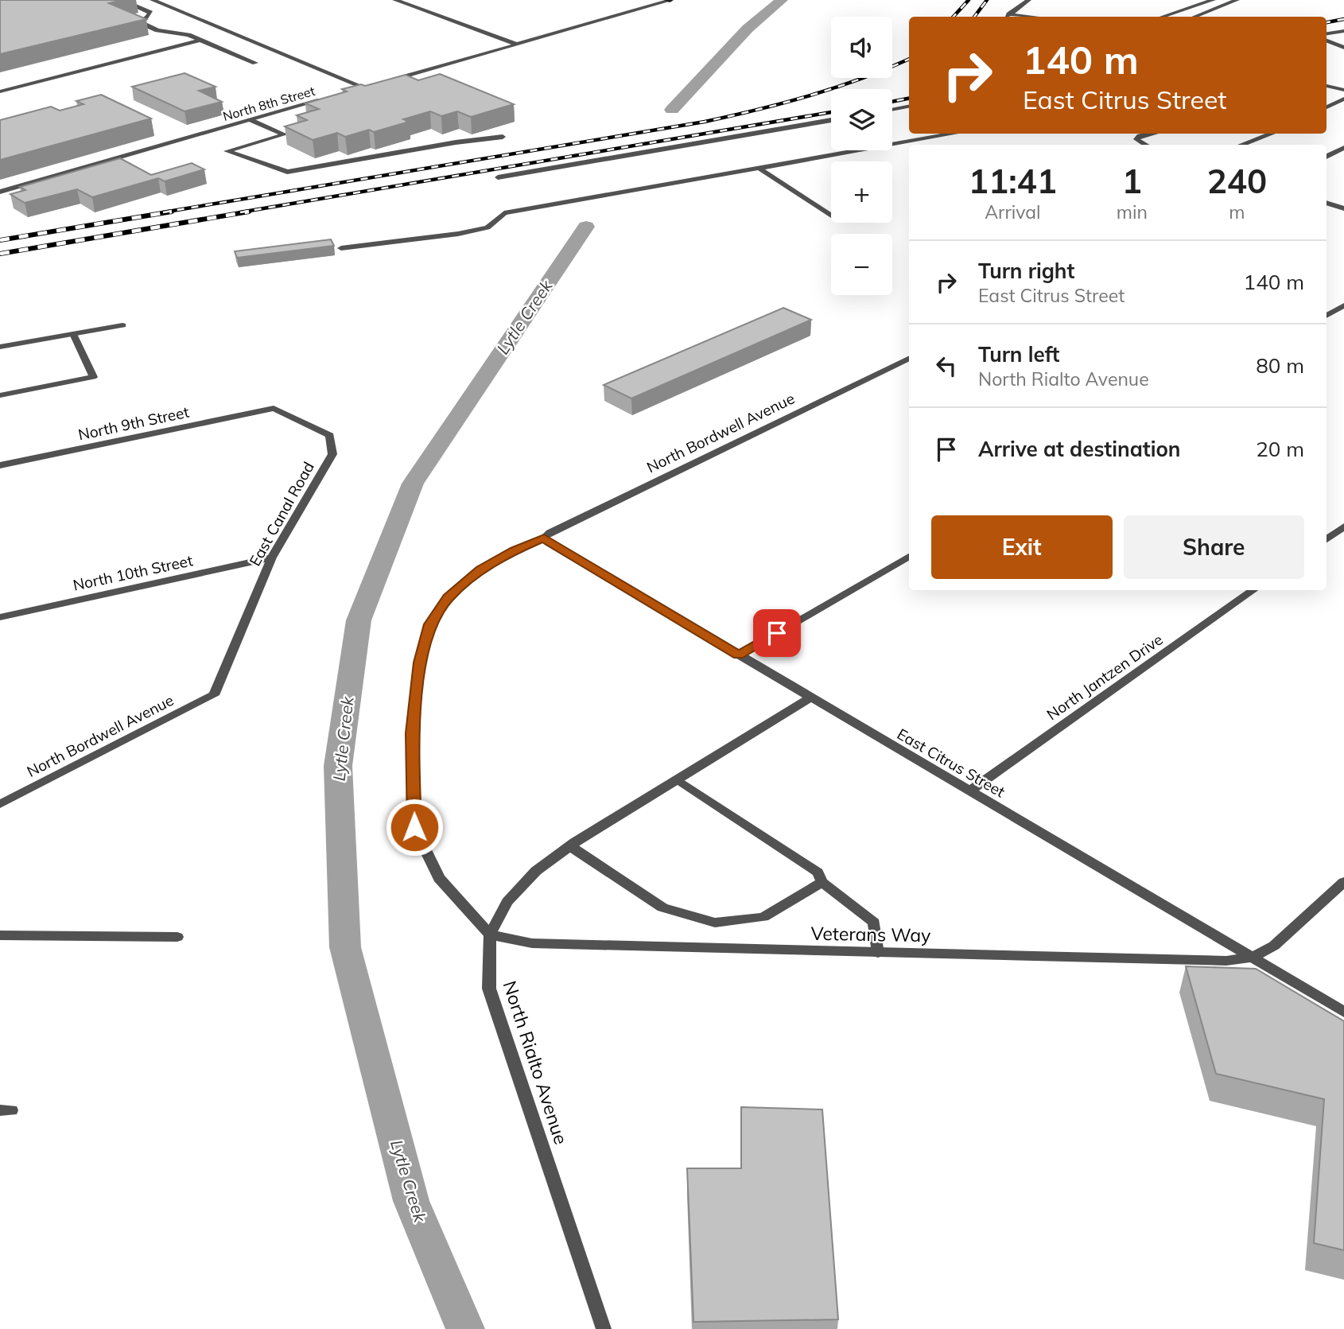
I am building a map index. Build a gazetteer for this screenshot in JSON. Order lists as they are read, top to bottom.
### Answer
{
  "streets": {
    "street": [
      "North 8th Street",
      "North 9th Street",
      "North Bordwell Avenue",
      "East Canal Road",
      "North 10th Street",
      "North Jantzen Drive",
      "East Citrus Street",
      "Veterans Way",
      "North Rialto Avenue"
    ]
  },
  "crossings": [
    ["North 9th Street", "East Canal Road"],
    ["North Bordwell Avenue", "East Canal Road"],
    ["North Bordwell Avenue", "East Citrus Street"],
    ["North Bordwell Avenue", "Veterans Way"],
    ["North Bordwell Avenue", "North Rialto Avenue"],
    ["East Canal Road", "North 10th Street"],
    ["North Jantzen Drive", "East Citrus Street"],
    ["East Citrus Street", "Veterans Way"],
    ["East Citrus Street", "North Rialto Avenue"],
    ["Veterans Way", "North Rialto Avenue"]
  ],
  "water": ["Lytle Creek"],
  "page": {
    "map_buttons": ["+", "−"],
    "turn": ["140 m", "East Citrus Street"],
    "eta": [
      "11:41",
      "Arrival",
      "1",
      "min",
      "240",
      "m"
    ],
    "list": [
      {
        "name": "Turn right",
        "note": "East Citrus Street",
        "value": "140 m"
      },
      {
        "name": "Turn left",
        "note": "North Rialto Avenue",
        "value": "80 m"
      },
      {
        "name": "Arrive at destination",
        "value": "20 m"
      }
    ],
    "buttons": ["Exit", "Share"]
  }
}
